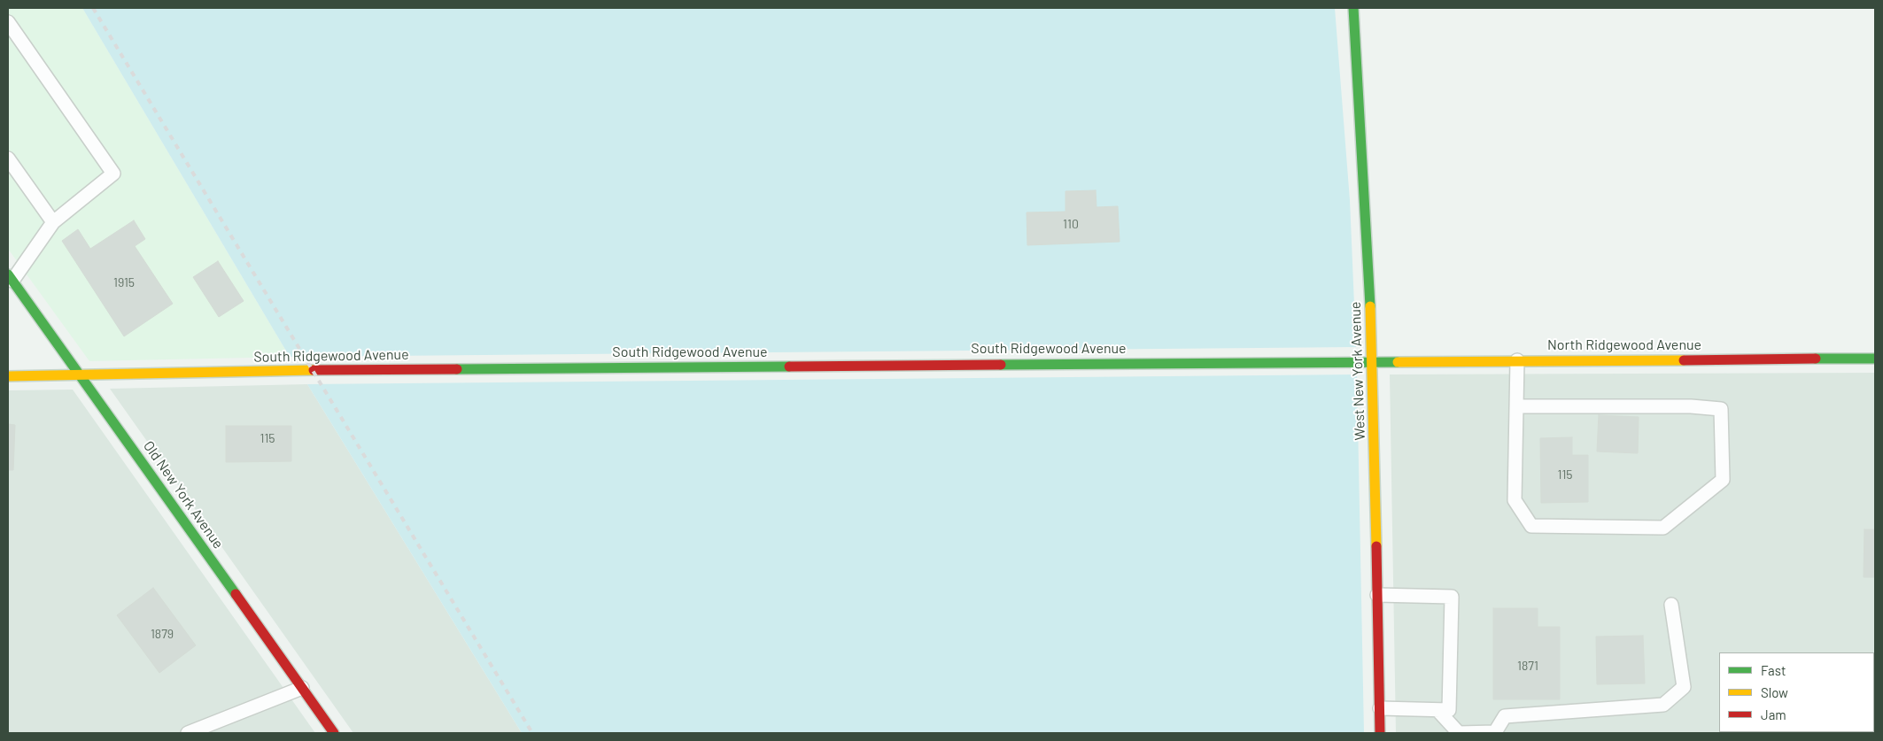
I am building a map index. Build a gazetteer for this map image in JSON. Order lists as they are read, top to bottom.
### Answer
{
  "streets": {
    "street": [
      "North Ridgewood Avenue",
      "South Ridgewood Avenue",
      "West New York Avenue",
      "Old New York Avenue"
    ]
  },
  "crossings": [
    ["North Ridgewood Avenue", "South Ridgewood Avenue"],
    ["North Ridgewood Avenue", "West New York Avenue"],
    ["South Ridgewood Avenue", "West New York Avenue"],
    ["South Ridgewood Avenue", "Old New York Avenue"]
  ],
  "house_numbers": [
    "110",
    "1915",
    "115",
    "115",
    "1879",
    "1871"
  ],
  "legend": ["Fast", "Slow", "Jam"]
}
